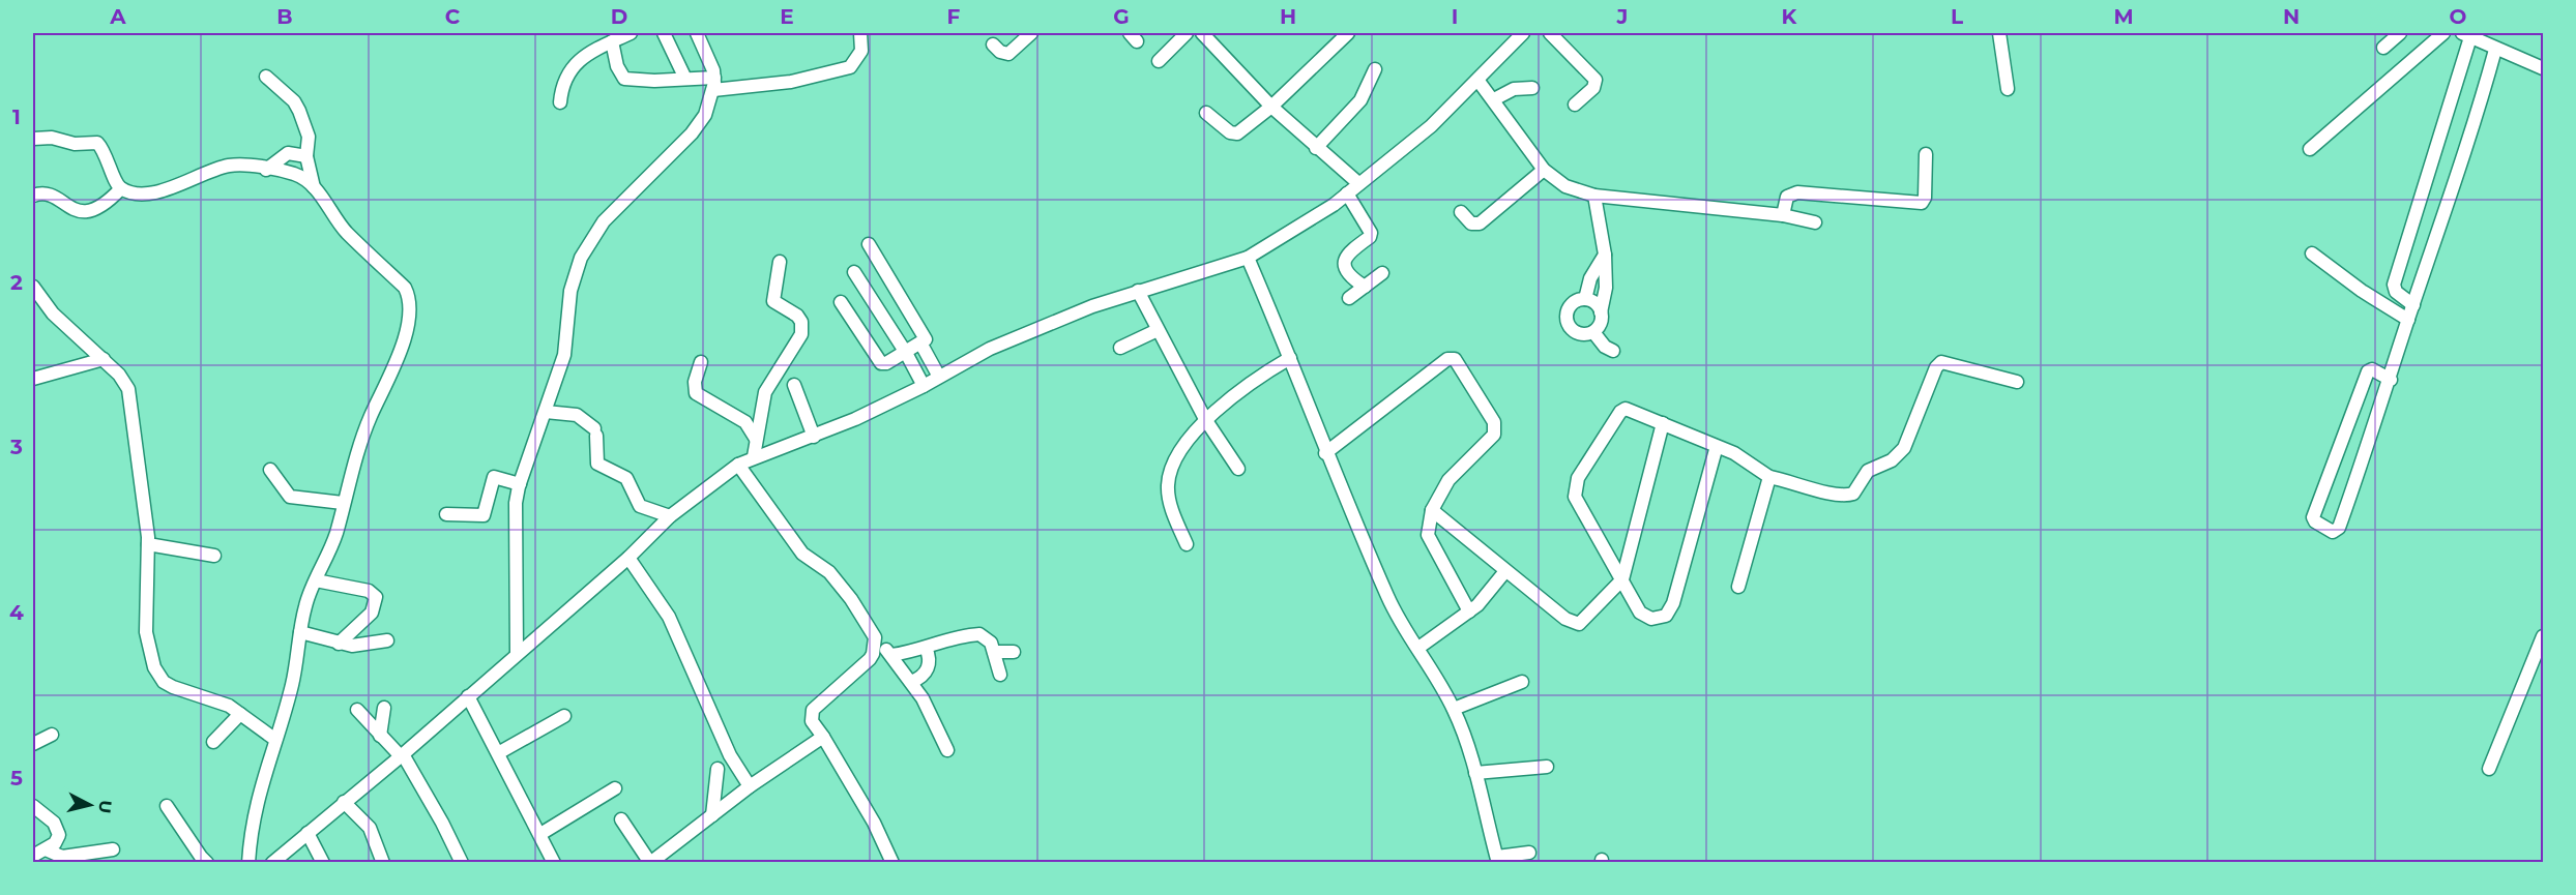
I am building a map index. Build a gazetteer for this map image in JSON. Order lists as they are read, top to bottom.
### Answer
{
  "north": "right",
  "grid": {
    "columns": [
      "A",
      "B",
      "C",
      "D",
      "E",
      "F",
      "G",
      "H",
      "I",
      "J",
      "K",
      "L",
      "M",
      "N",
      "O"
    ],
    "rows": [
      "1",
      "2",
      "3",
      "4",
      "5"
    ]
  }
}
